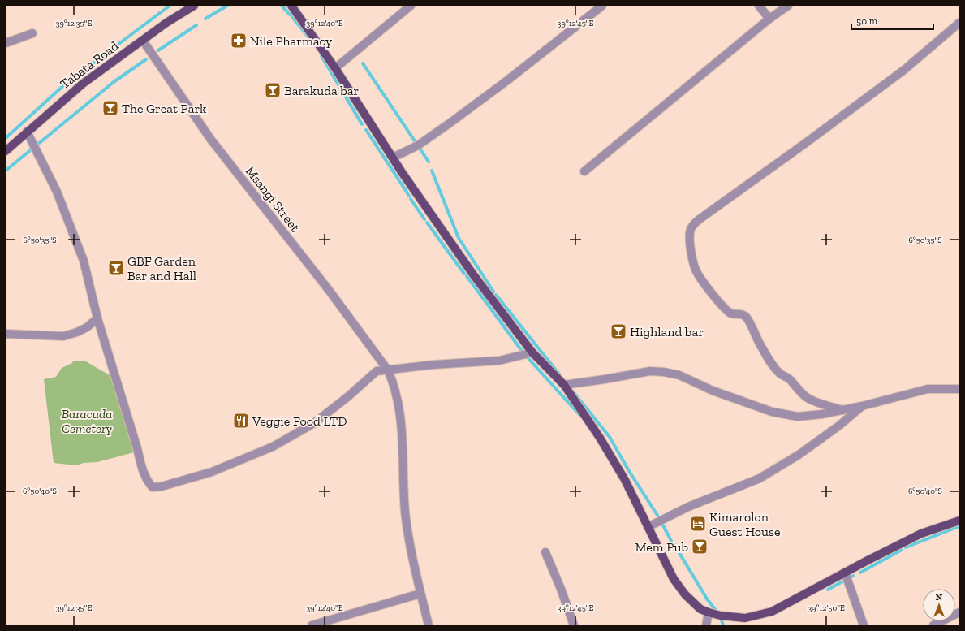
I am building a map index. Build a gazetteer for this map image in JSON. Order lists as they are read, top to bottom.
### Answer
{
  "streets": {
    "main road": ["Tabata Road"],
    "street": ["Msangi Street"]
  },
  "crossings": [
    ["Tabata Road", "Msangi Street"]
  ],
  "parks": ["Baracuda Cemetery"],
  "places": {
    "pharmacy": ["Nile Pharmacy"],
    "bar": [
      "Barakuda bar",
      "The Great Park",
      "GBF Garden Bar and Hall",
      "Highland bar",
      "Mem Pub"
    ],
    "restaurant": ["Veggie Food LTD"],
    "hotel": ["Kimarolon Guest House"]
  },
  "scale_bar": "50 m",
  "north": "top",
  "coordinates": [
    "39°12'35\"E",
    "39°12'40\"E",
    "39°12'45\"E",
    "6°50'35\"S",
    "6°50'40\"S",
    "39°12'50\"E"
  ]
}
